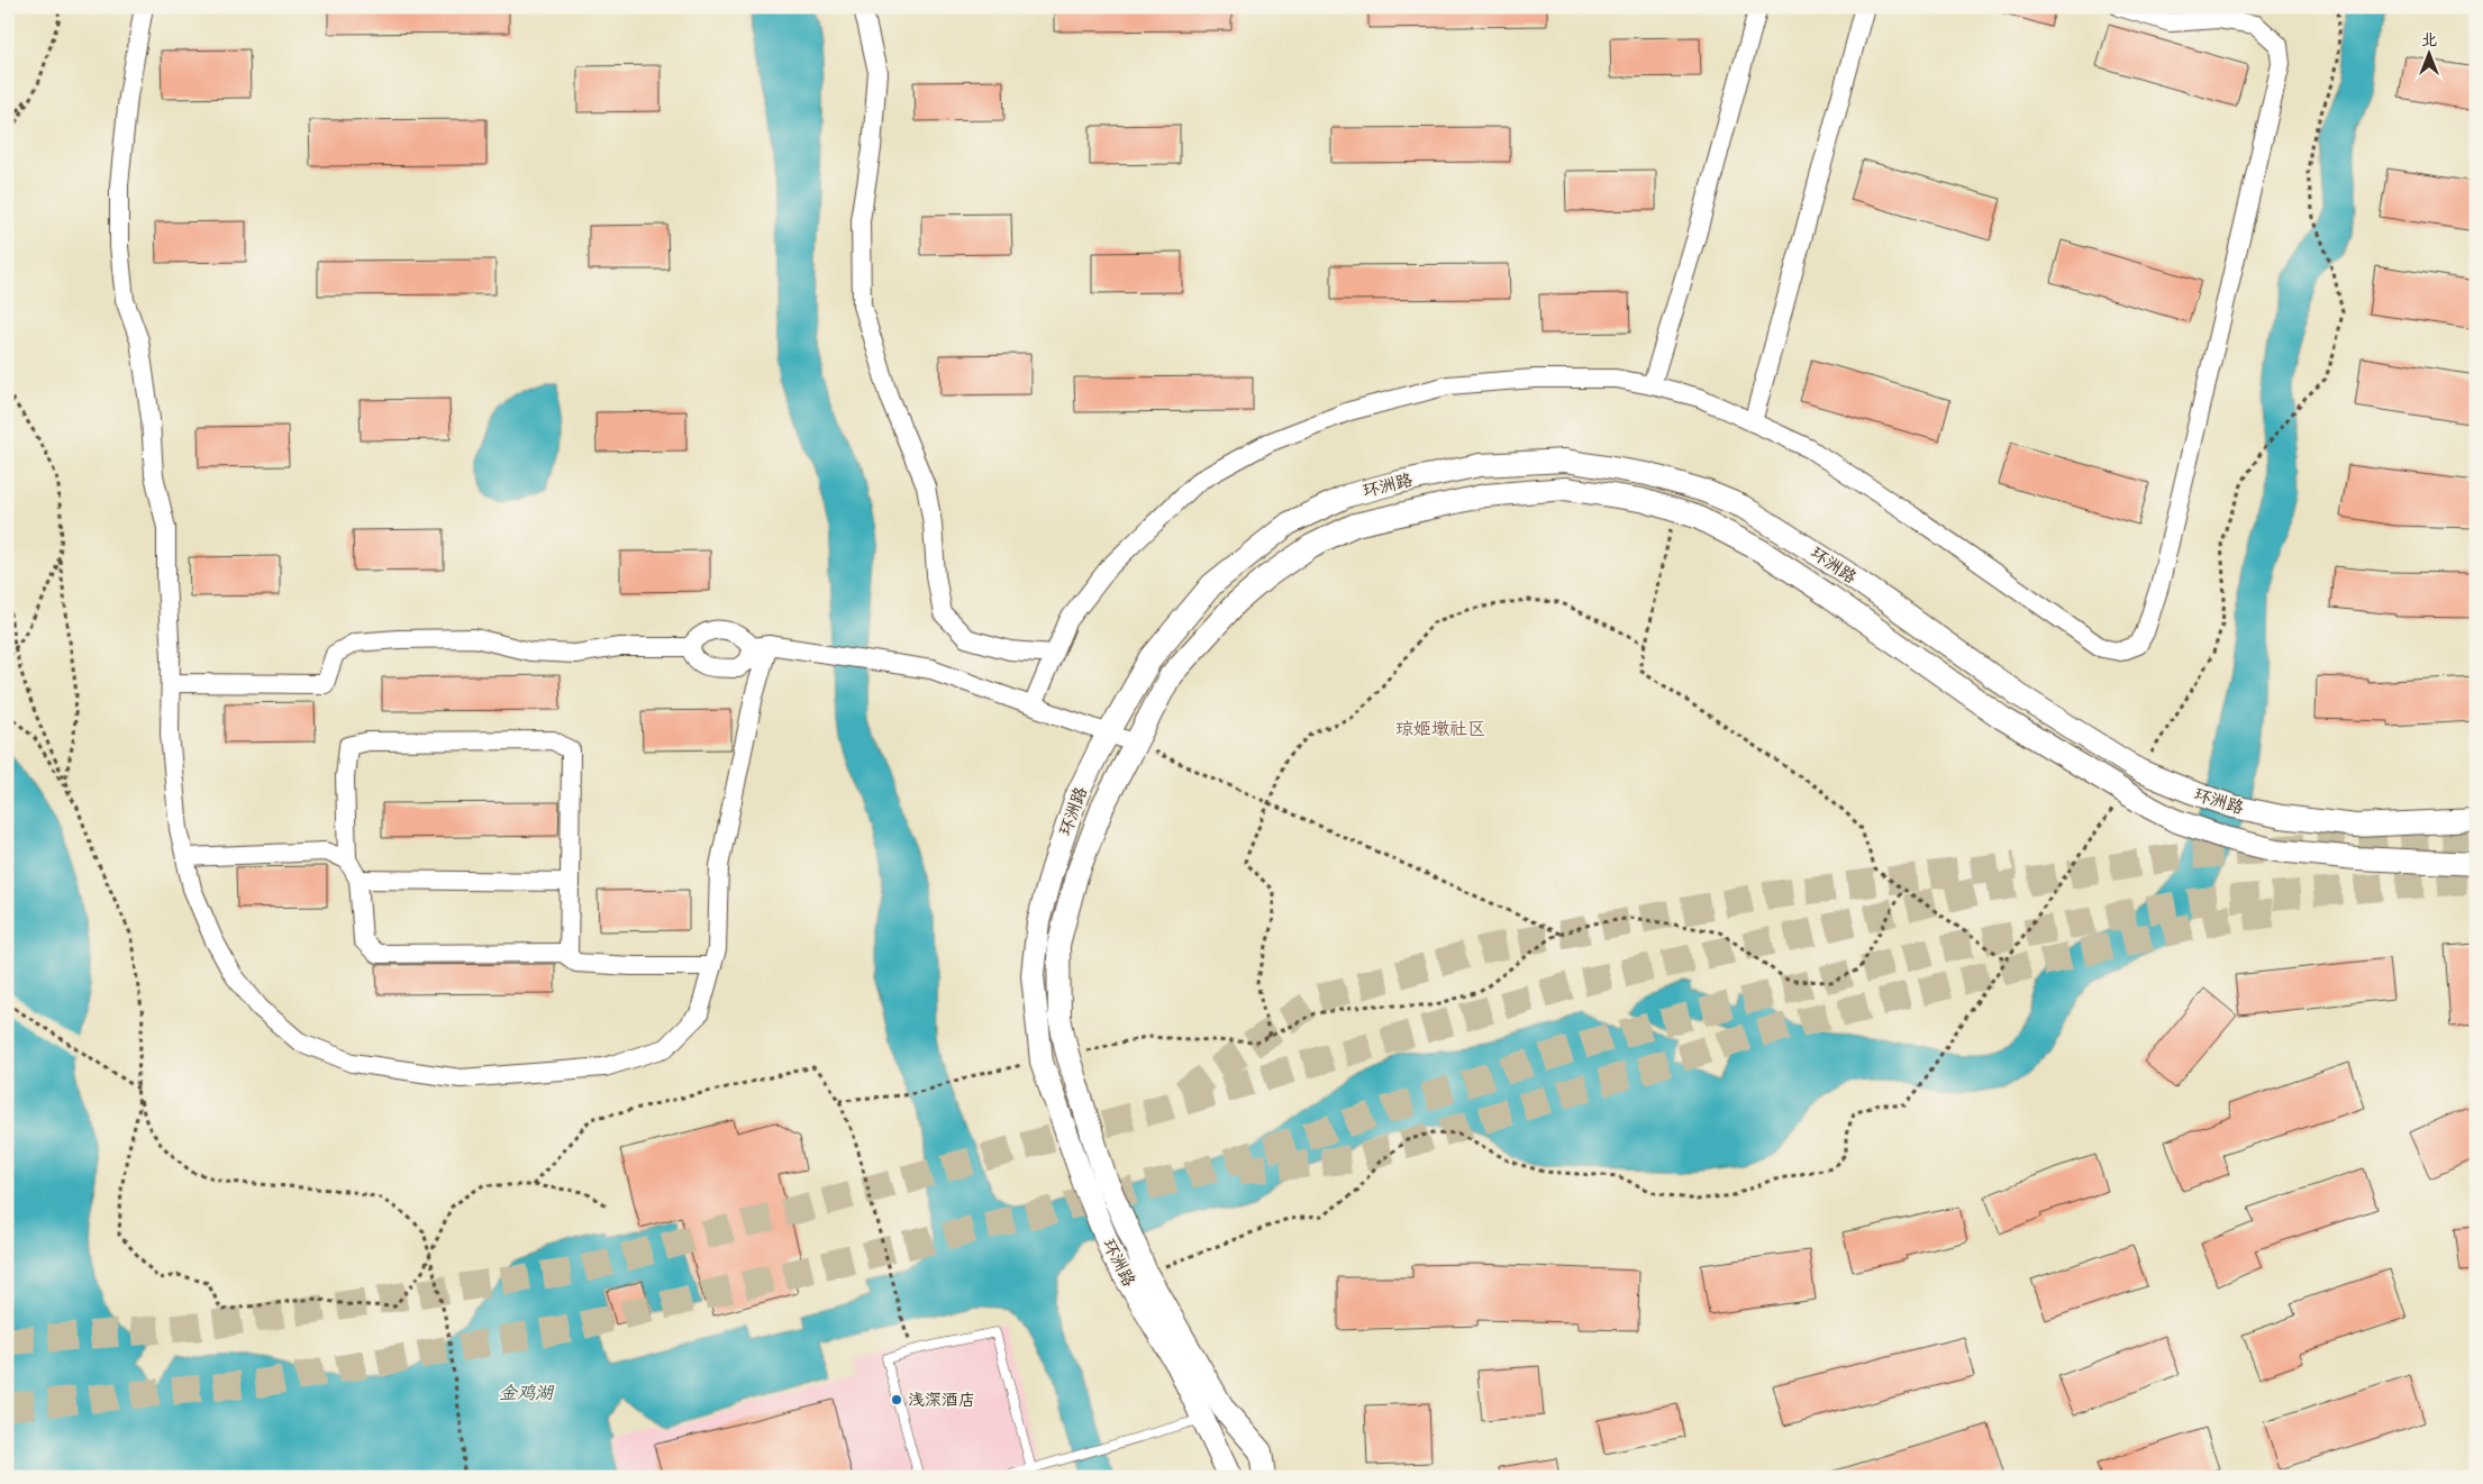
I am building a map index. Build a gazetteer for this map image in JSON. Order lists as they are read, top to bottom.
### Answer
{
  "streets": {
    "street": ["环洲路"]
  },
  "districts": ["琼姬墩社区"],
  "water": ["金鸡湖"],
  "places": ["浅深酒店"],
  "north": "top"
}
